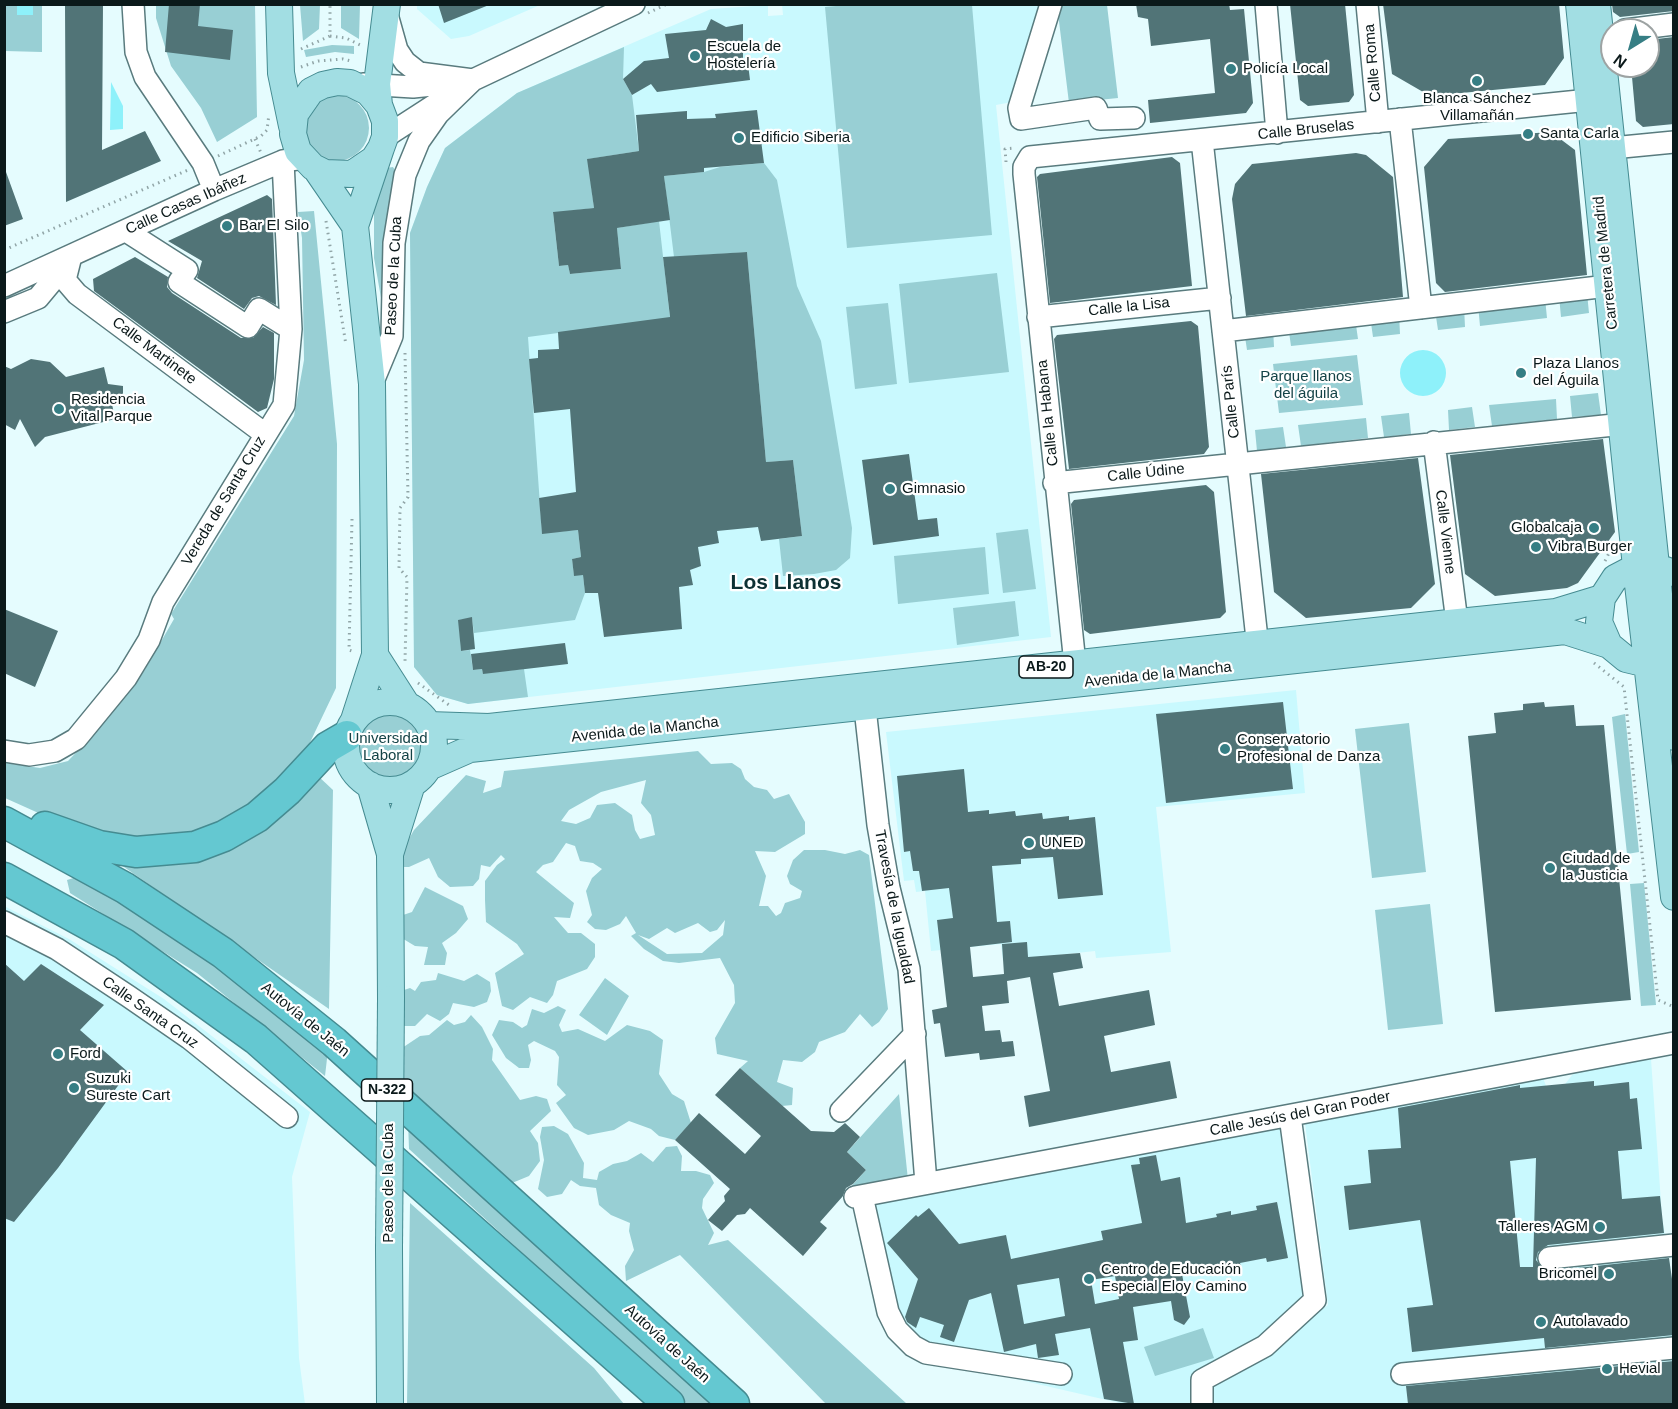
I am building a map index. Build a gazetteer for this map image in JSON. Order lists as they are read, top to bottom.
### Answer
{
  "streets": {
    "highway": ["Autovía de Jaén", "N-322"],
    "main road": [
      "Carretera de Madrid",
      "Paseo de la Cuba",
      "AB-20",
      "Avenida de la Mancha"
    ],
    "street": [
      "Calle Roma",
      "Calle Bruselas",
      "Calle Casas Ibáñez",
      "Calle la Lisa",
      "Calle Martinete",
      "Calle París",
      "Calle la Habana",
      "Calle Údine",
      "Vereda de Santa Cruz",
      "Calle Vienne",
      "Travesía de la Igualdad",
      "Calle Santa Cruz",
      "Calle Jesús del Gran Poder"
    ]
  },
  "crossings": [
    ["Calle Roma", "Calle Bruselas"],
    ["Calle Bruselas", "Carretera de Madrid"],
    ["Calle Bruselas", "Calle París"],
    ["Calle Bruselas", "Calle la Habana"],
    ["Calle Casas Ibáñez", "Calle Martinete"],
    ["Calle Casas Ibáñez", "Vereda de Santa Cruz"],
    ["Carretera de Madrid", "Avenida de la Mancha"],
    ["Paseo de la Cuba", "Avenida de la Mancha"],
    ["Calle la Lisa", "Calle París"],
    ["Calle la Lisa", "Calle la Habana"],
    ["Calle Martinete", "Vereda de Santa Cruz"],
    ["Calle París", "Calle Údine"],
    ["Calle París", "Avenida de la Mancha"],
    ["Calle la Habana", "Calle Údine"],
    ["Calle la Habana", "Avenida de la Mancha"],
    ["Calle Vienne", "Avenida de la Mancha"],
    ["Avenida de la Mancha", "Travesía de la Igualdad"],
    ["Travesía de la Igualdad", "Calle Jesús del Gran Poder"]
  ],
  "districts": ["Los Llanos"],
  "parks": ["Parque llanos del águila", "Universidad Laboral"],
  "places": [
    "Escuela de Hostelería",
    "Policía Local",
    "Blanca Sánchez Villamañán",
    "Santa Carla",
    "Edificio Siberia",
    "Bar El Silo",
    "Plaza Llanos del Águila",
    "Residencia Vital Parque",
    "Gimnasio",
    "Globalcaja",
    "Vibra Burger",
    "Conservatorio Profesional de Danza",
    "UNED",
    "Ciudad de la Justicia",
    "Ford",
    "Suzuki Sureste Cart",
    "Talleres AGM",
    "Bricomel",
    "Centro de Educación Especial Eloy Camino",
    "Autolavado",
    "Hevial"
  ],
  "north": "bottom left"
}
